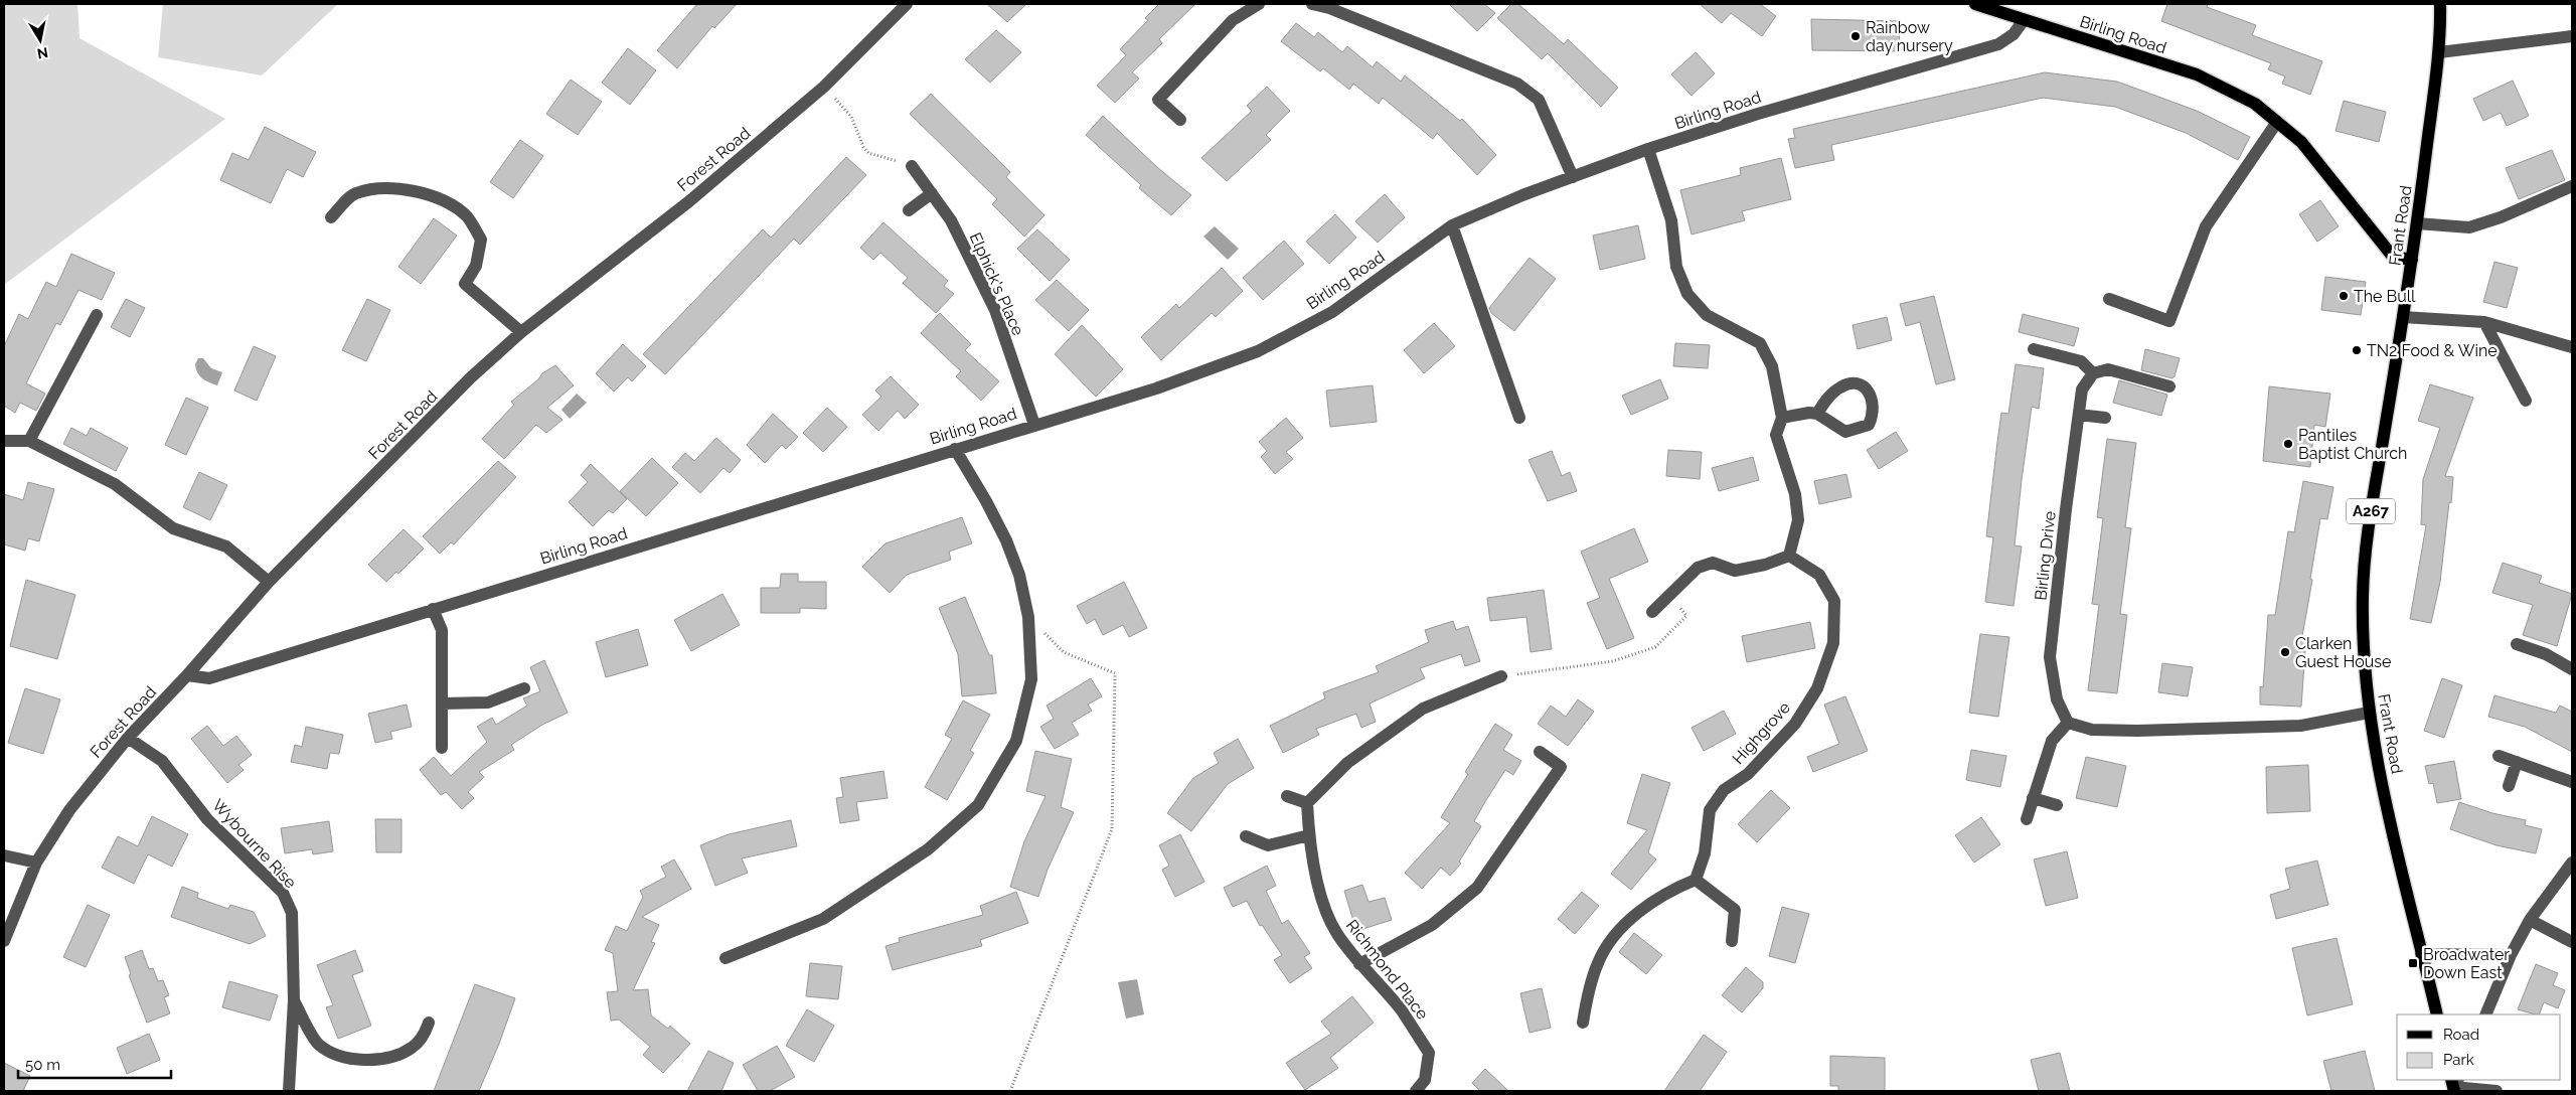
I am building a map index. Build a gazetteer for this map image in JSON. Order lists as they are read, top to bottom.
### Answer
{
  "streets": {
    "main road": ["Birling Road", "Frant Road", "A267"],
    "street": [
      "Forest Road",
      "Elphick's Place",
      "Birling Drive",
      "Highgrove",
      "Wybourne Rise",
      "Richmond Place"
    ]
  },
  "crossings": [
    ["Birling Road", "Forest Road"],
    ["Birling Road", "Frant Road"],
    ["Birling Road", "Elphick's Place"],
    ["Forest Road", "Wybourne Rise"]
  ],
  "places": {
    "other": [
      "Rainbow day nursery",
      "The Bull",
      "TN2 Food & Wine",
      "Pantiles Baptist Church",
      "Clarken Guest House"
    ],
    "transit": ["Broadwater Down East"]
  },
  "legend": ["Road", "Park"],
  "scale_bar": "50 m",
  "north": "bottom"
}
